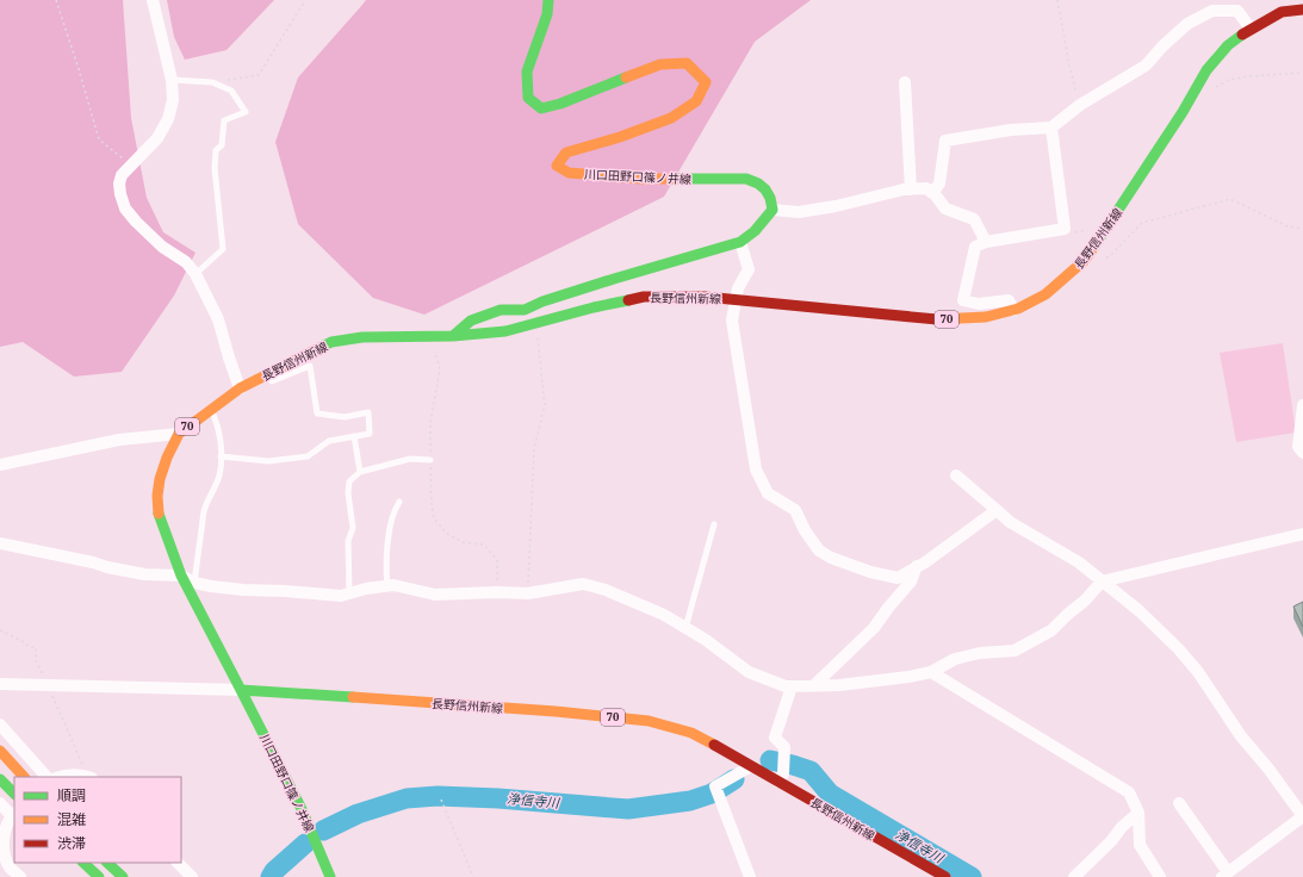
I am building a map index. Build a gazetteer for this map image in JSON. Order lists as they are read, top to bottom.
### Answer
{
  "streets": {
    "main road": ["川口田野口篠ノ井線", "長野信州新線", "70"]
  },
  "crossings": [
    ["川口田野口篠ノ井線", "長野信州新線"]
  ],
  "water": ["浄信寺川"],
  "legend": ["順調", "混雑", "渋滞"]
}
